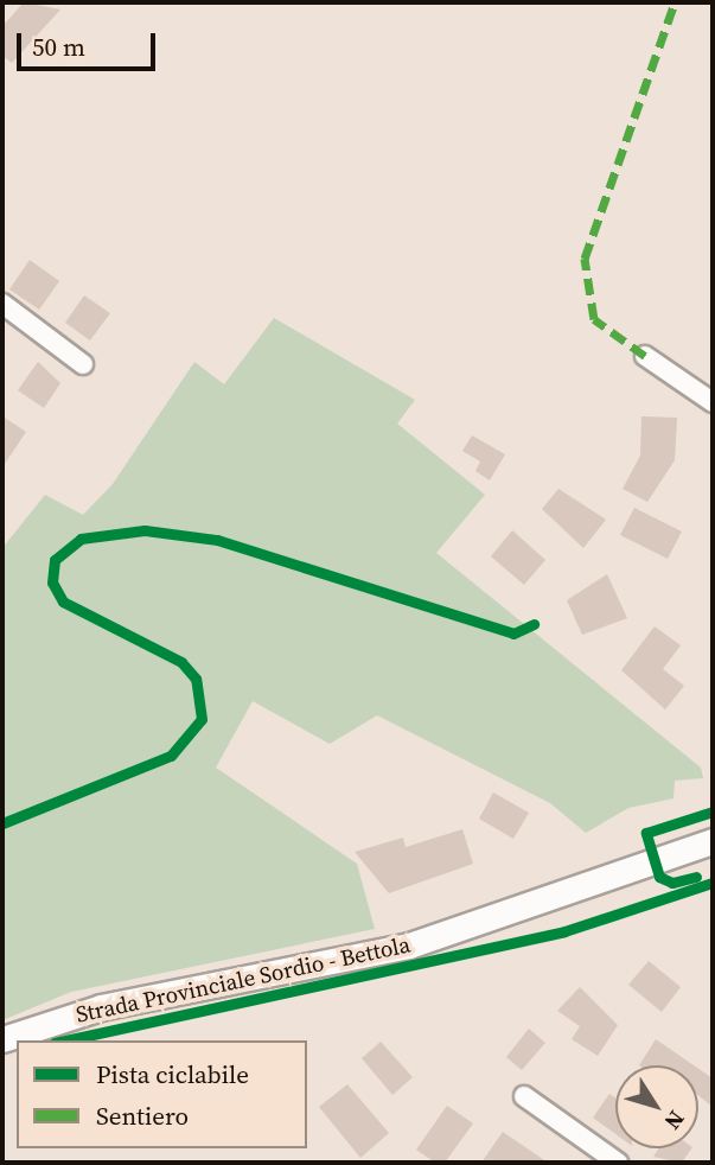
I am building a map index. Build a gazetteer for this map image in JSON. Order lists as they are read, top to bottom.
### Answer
{
  "streets": {
    "street": ["Strada Provinciale Sordio - Bettola"]
  },
  "legend": ["Pista ciclabile", "Sentiero"],
  "scale_bar": "50 m",
  "north": "bottom right"
}
